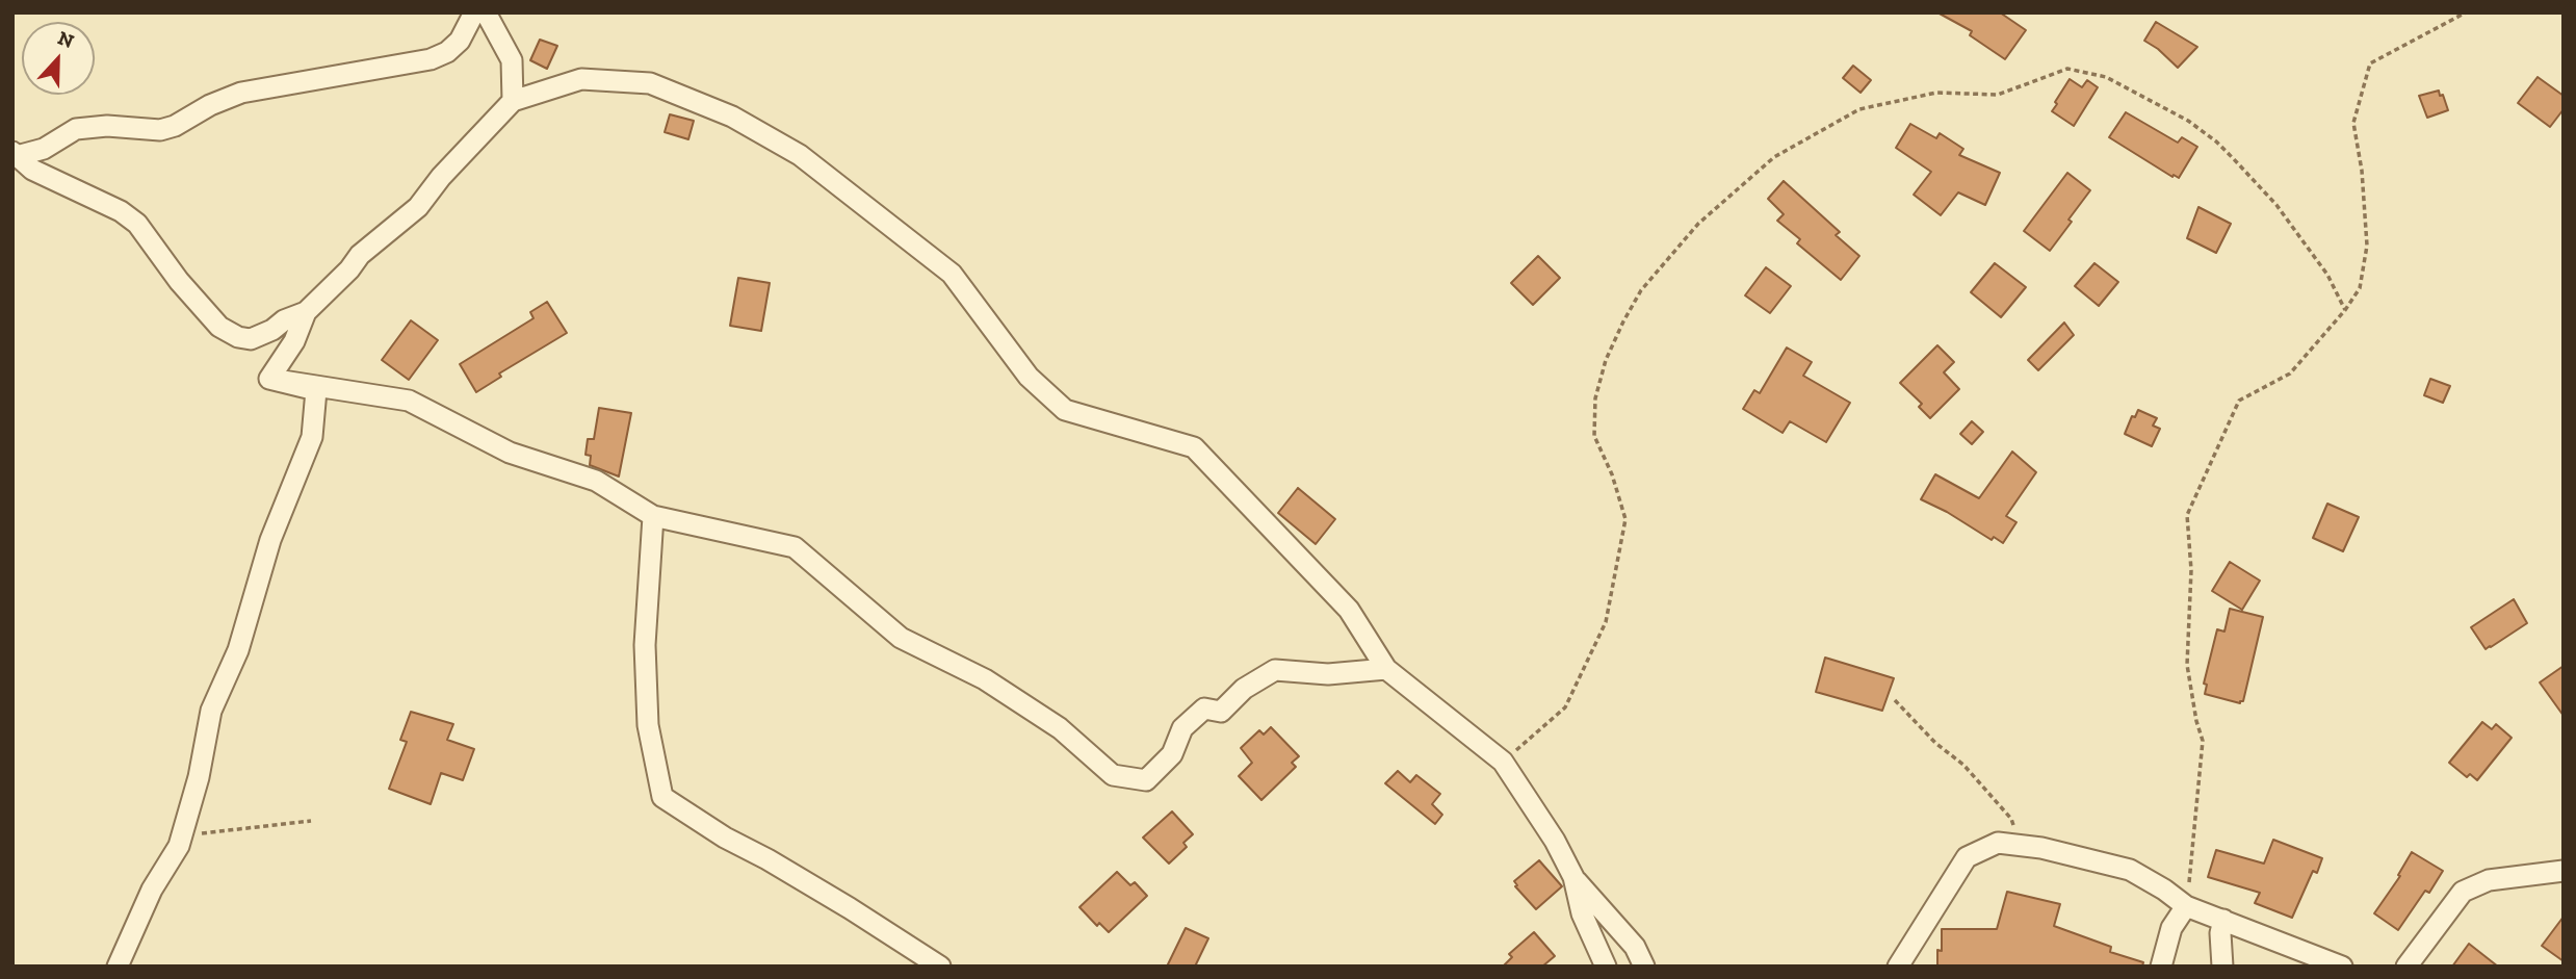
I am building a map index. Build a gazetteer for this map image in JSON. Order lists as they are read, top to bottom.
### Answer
{
  "north": "top"
}
